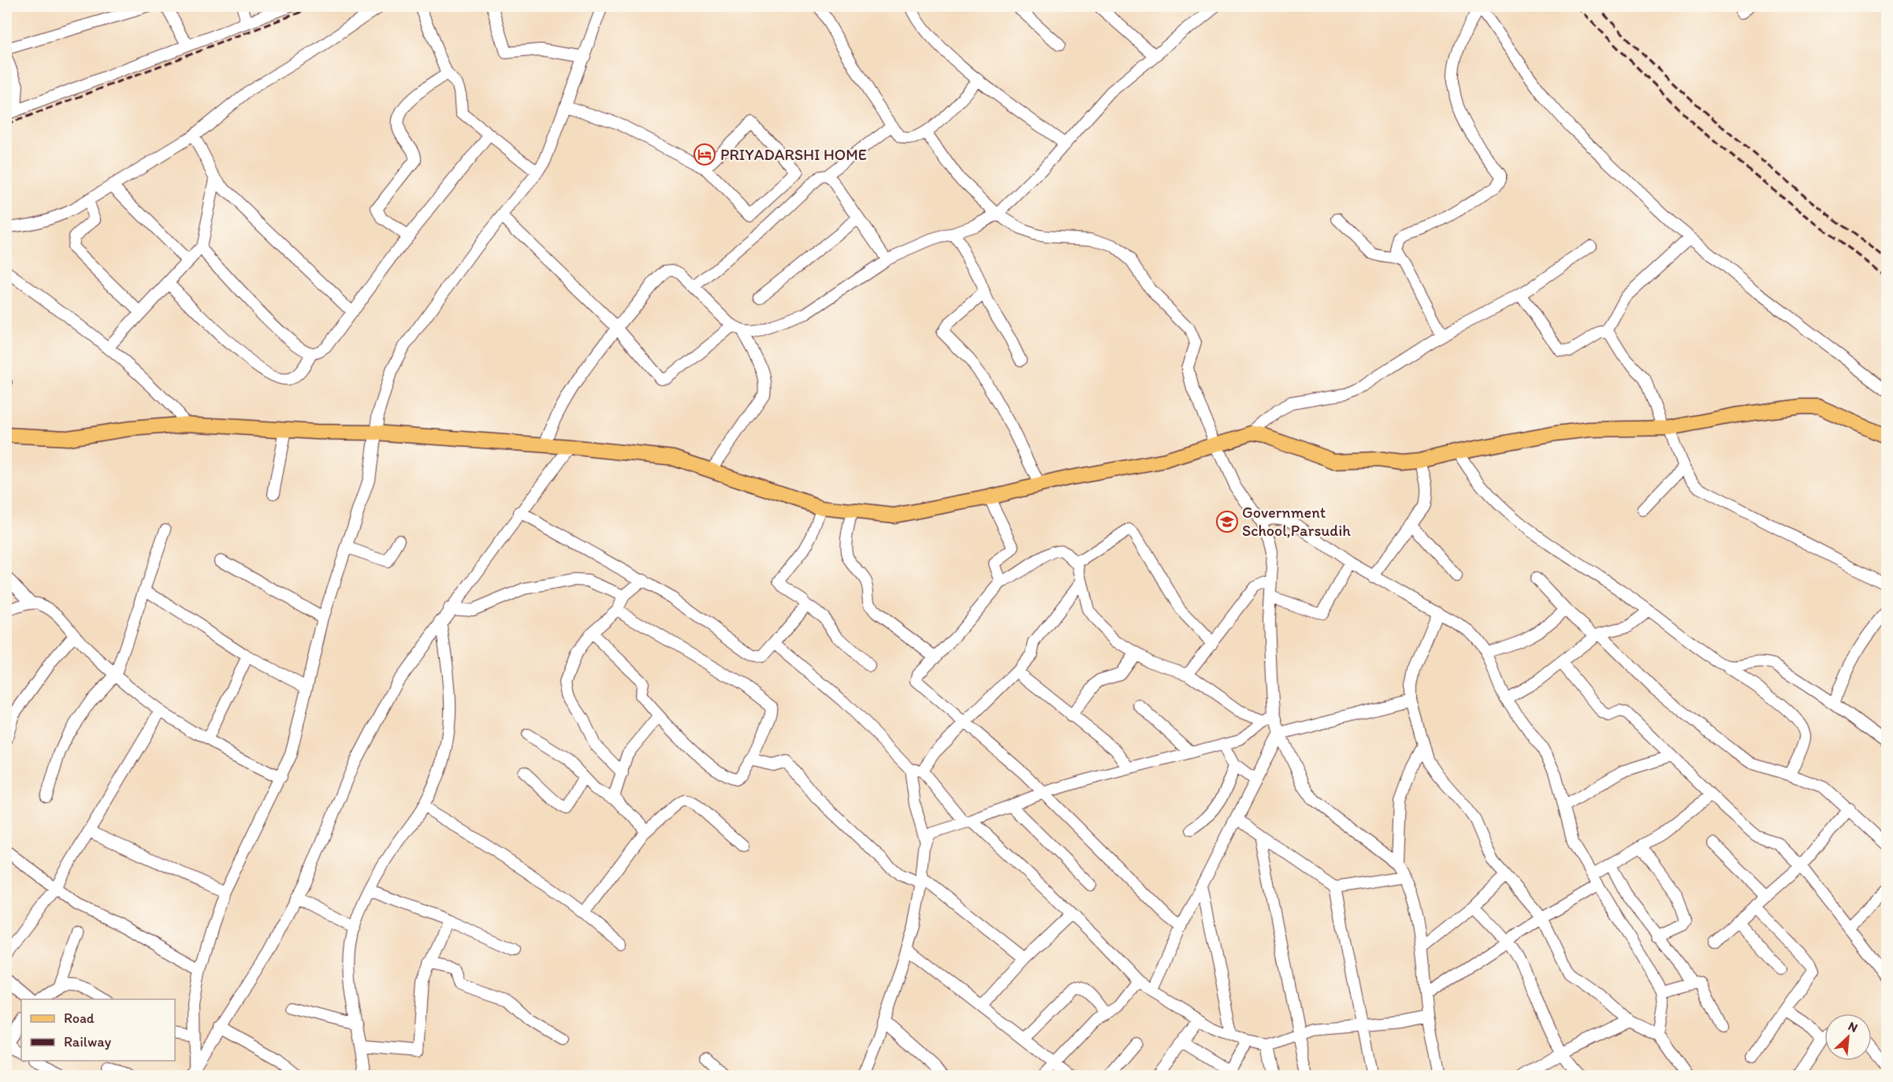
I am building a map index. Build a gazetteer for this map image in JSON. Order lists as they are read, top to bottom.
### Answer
{
  "places": {
    "hotel": ["PRIYADARSHI HOME"],
    "school or university": ["Government School,Parsudih"]
  },
  "legend": ["Road", "Railway"],
  "north": "top right"
}
